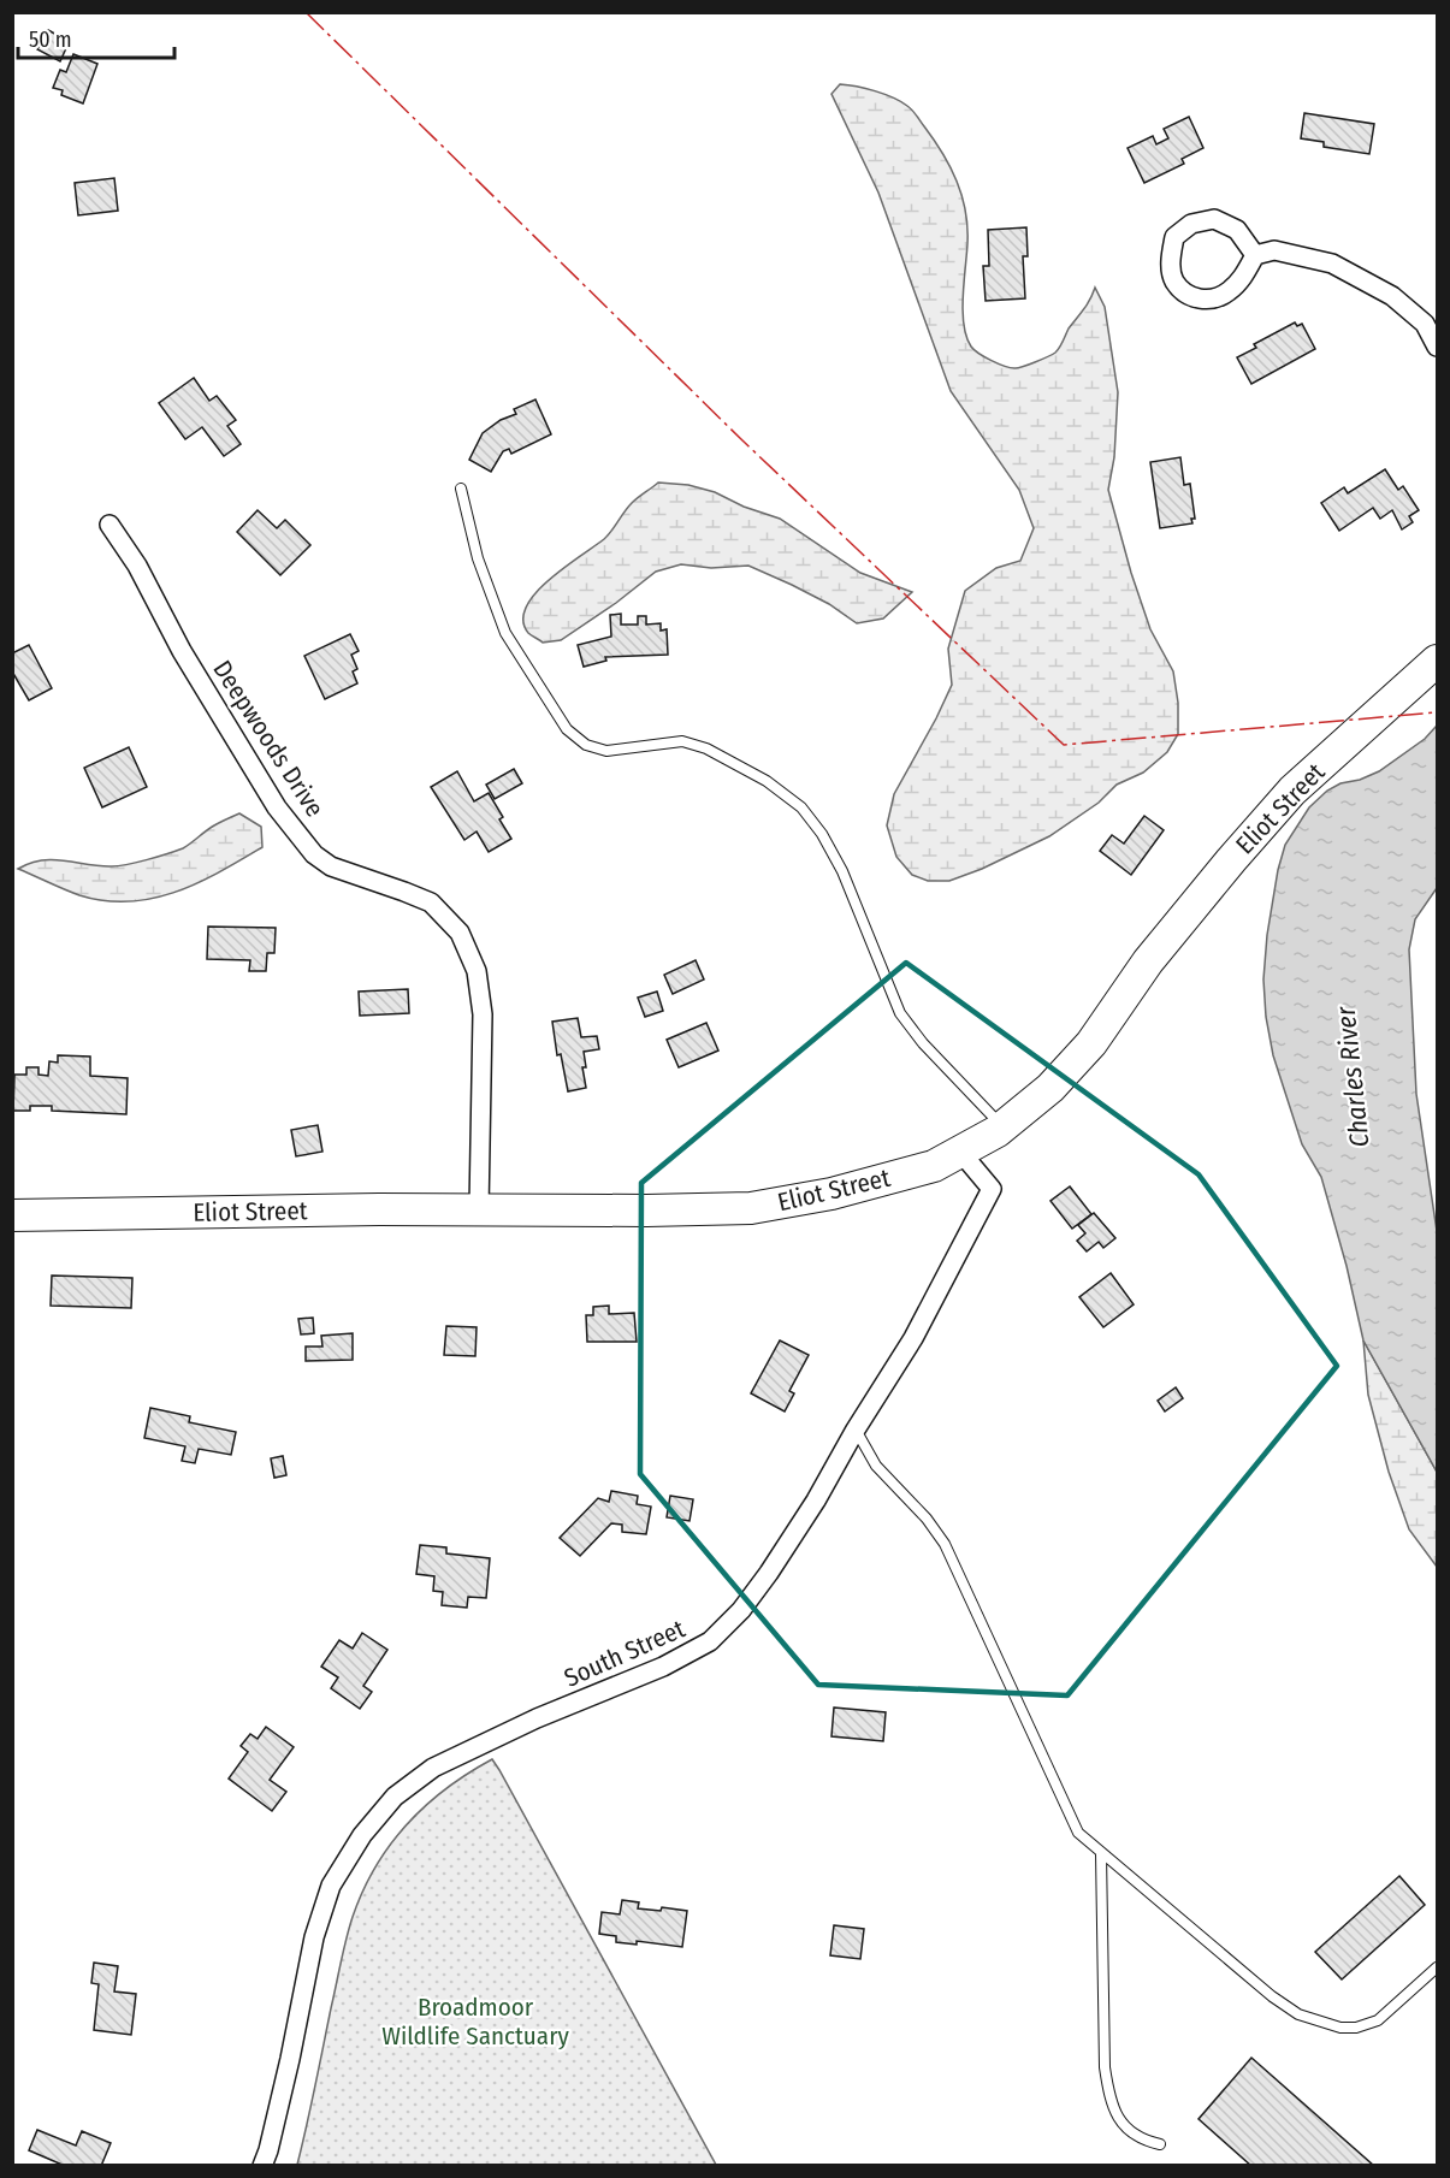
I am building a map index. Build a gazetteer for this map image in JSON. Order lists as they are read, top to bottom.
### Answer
{
  "streets": {
    "main road": ["Eliot Street"],
    "street": ["Deepwoods Drive", "South Street"]
  },
  "crossings": [
    ["Deepwoods Drive", "Eliot Street"],
    ["Eliot Street", "South Street"]
  ],
  "water": ["Charles River"],
  "parks": ["Broadmoor Wildlife Sanctuary"],
  "scale_bar": "50 m"
}
